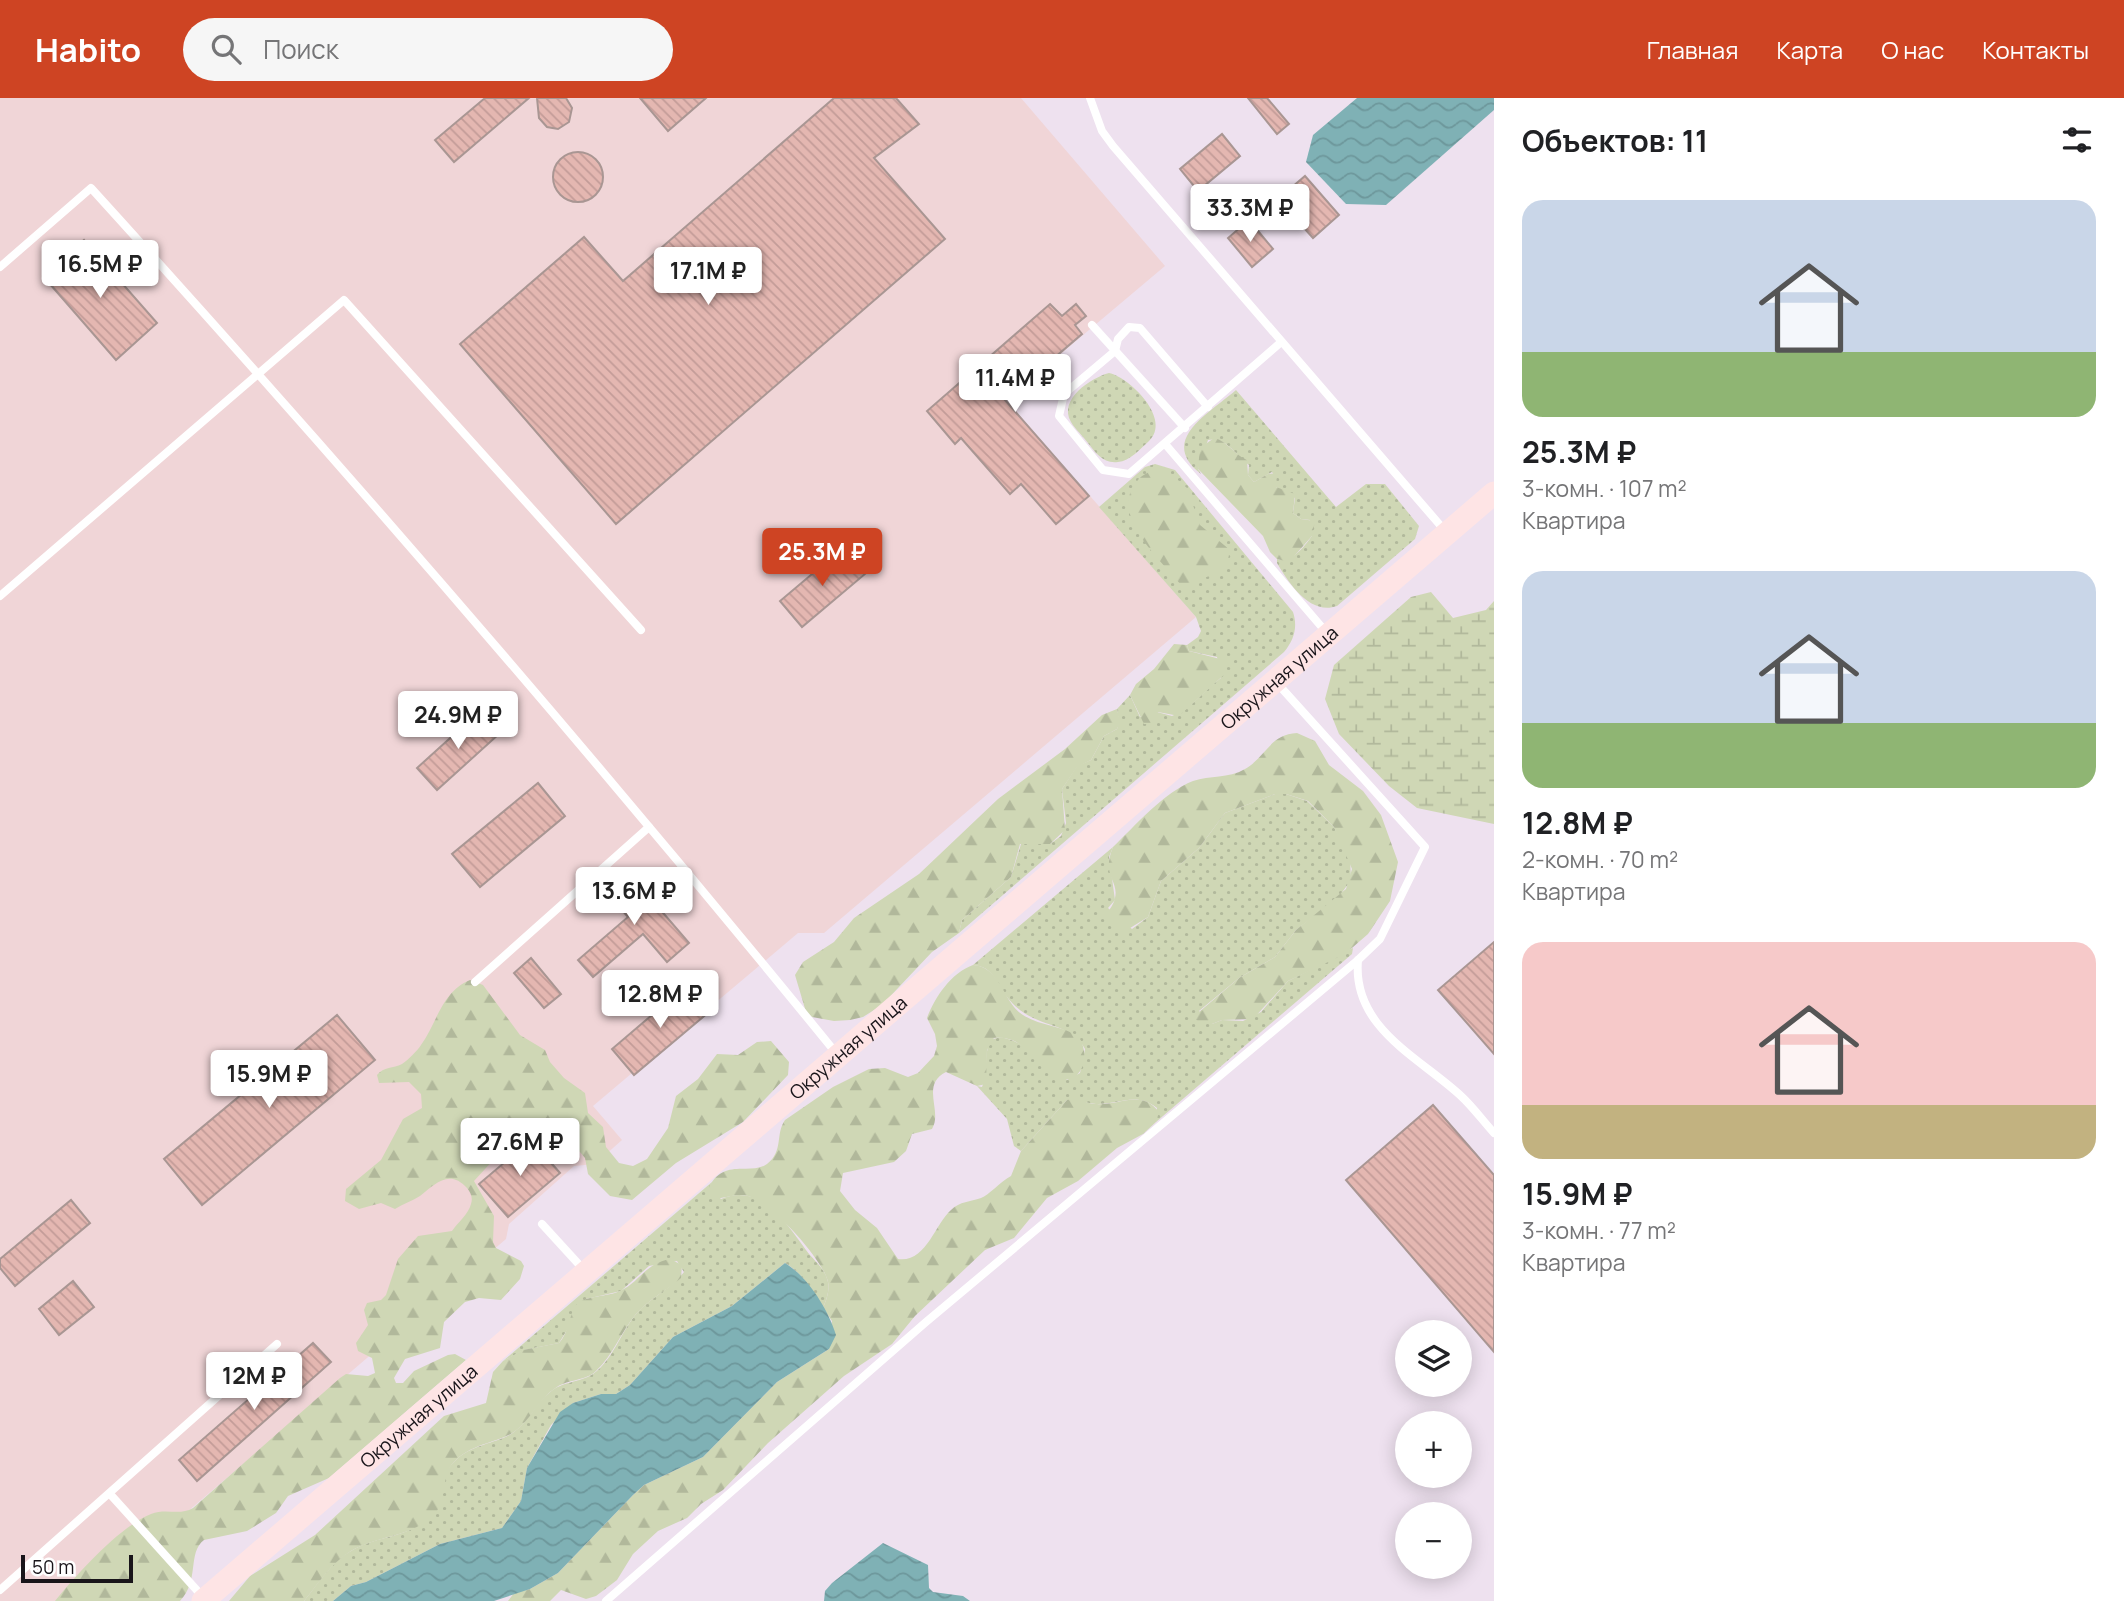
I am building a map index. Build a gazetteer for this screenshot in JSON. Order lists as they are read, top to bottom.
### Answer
{
  "streets": {
    "main road": ["Окружная улица"]
  },
  "scale_bar": "50 m",
  "page": {
    "header": "Habito",
    "search": "Поиск",
    "nav": [
      "Главная",
      "Карта",
      "О нас",
      "Контакты"
    ],
    "heading": "Объектов: 11",
    "list": [
      {
        "name": "25.3M ₽",
        "note": "3-комн. · 107 m² · Квартира"
      },
      {
        "name": "12.8M ₽",
        "note": "2-комн. · 70 m² · Квартира"
      },
      {
        "name": "15.9M ₽",
        "note": "3-комн. · 77 m² · Квартира"
      }
    ],
    "price": [
      "33.3M ₽",
      "16.5M ₽",
      "17.1M ₽",
      "11.4M ₽",
      "25.3M ₽",
      "24.9M ₽",
      "13.6M ₽",
      "12.8M ₽",
      "15.9M ₽",
      "27.6M ₽",
      "12M ₽"
    ],
    "map_buttons": ["+", "−"],
    "scale": "50 m"
  }
}
